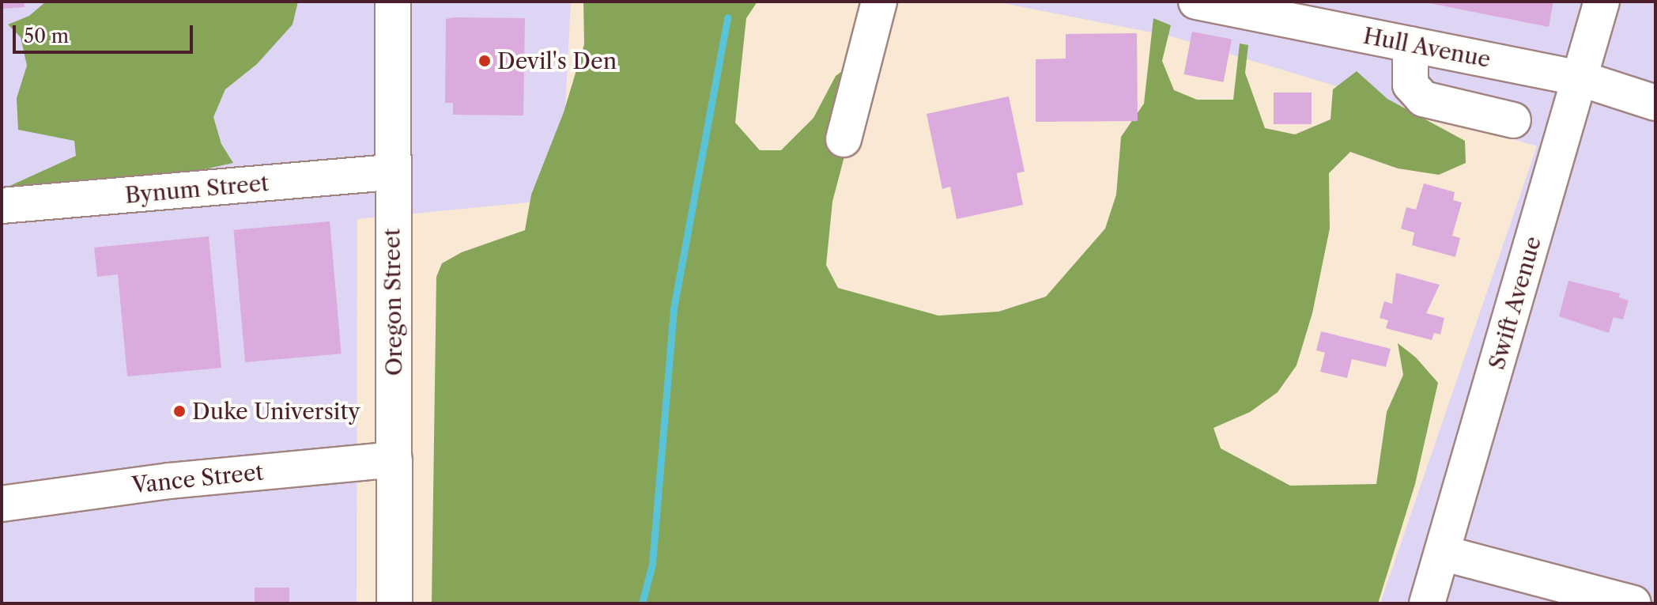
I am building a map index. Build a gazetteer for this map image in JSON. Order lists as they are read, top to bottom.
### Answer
{
  "streets": {
    "street": [
      "Hull Avenue",
      "Bynum Street",
      "Oregon Street",
      "Swift Avenue",
      "Vance Street"
    ]
  },
  "crossings": [
    ["Hull Avenue", "Swift Avenue"],
    ["Bynum Street", "Oregon Street"],
    ["Oregon Street", "Vance Street"]
  ],
  "places": ["Devil's Den", "Duke University"],
  "scale_bar": "50 m"
}
